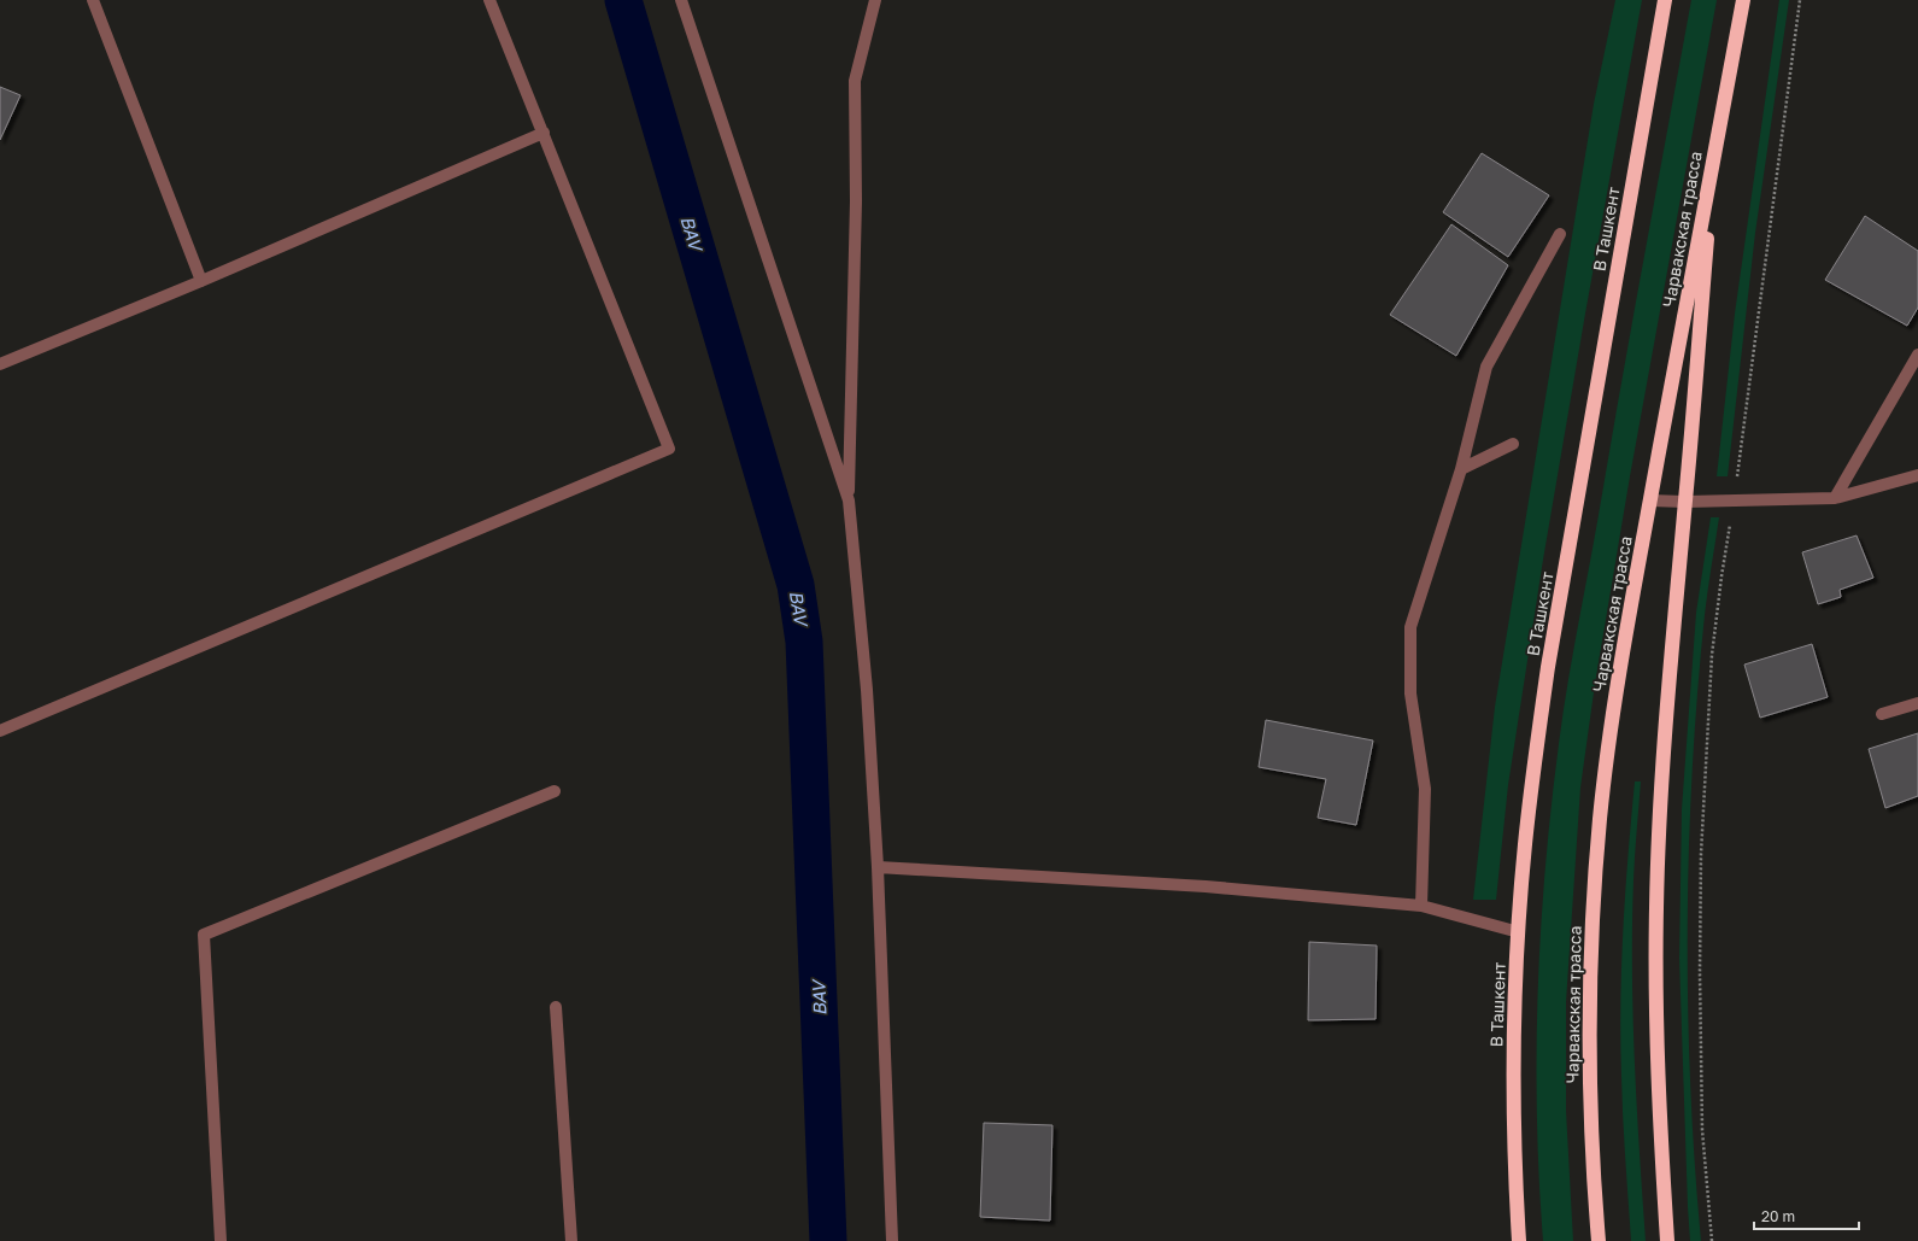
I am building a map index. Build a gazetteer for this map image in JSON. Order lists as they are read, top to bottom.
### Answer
{
  "streets": {
    "highway": ["В Ташкент", "Чарвакская трасса"]
  },
  "water": ["BAV"],
  "scale_bar": "20 m"
}
